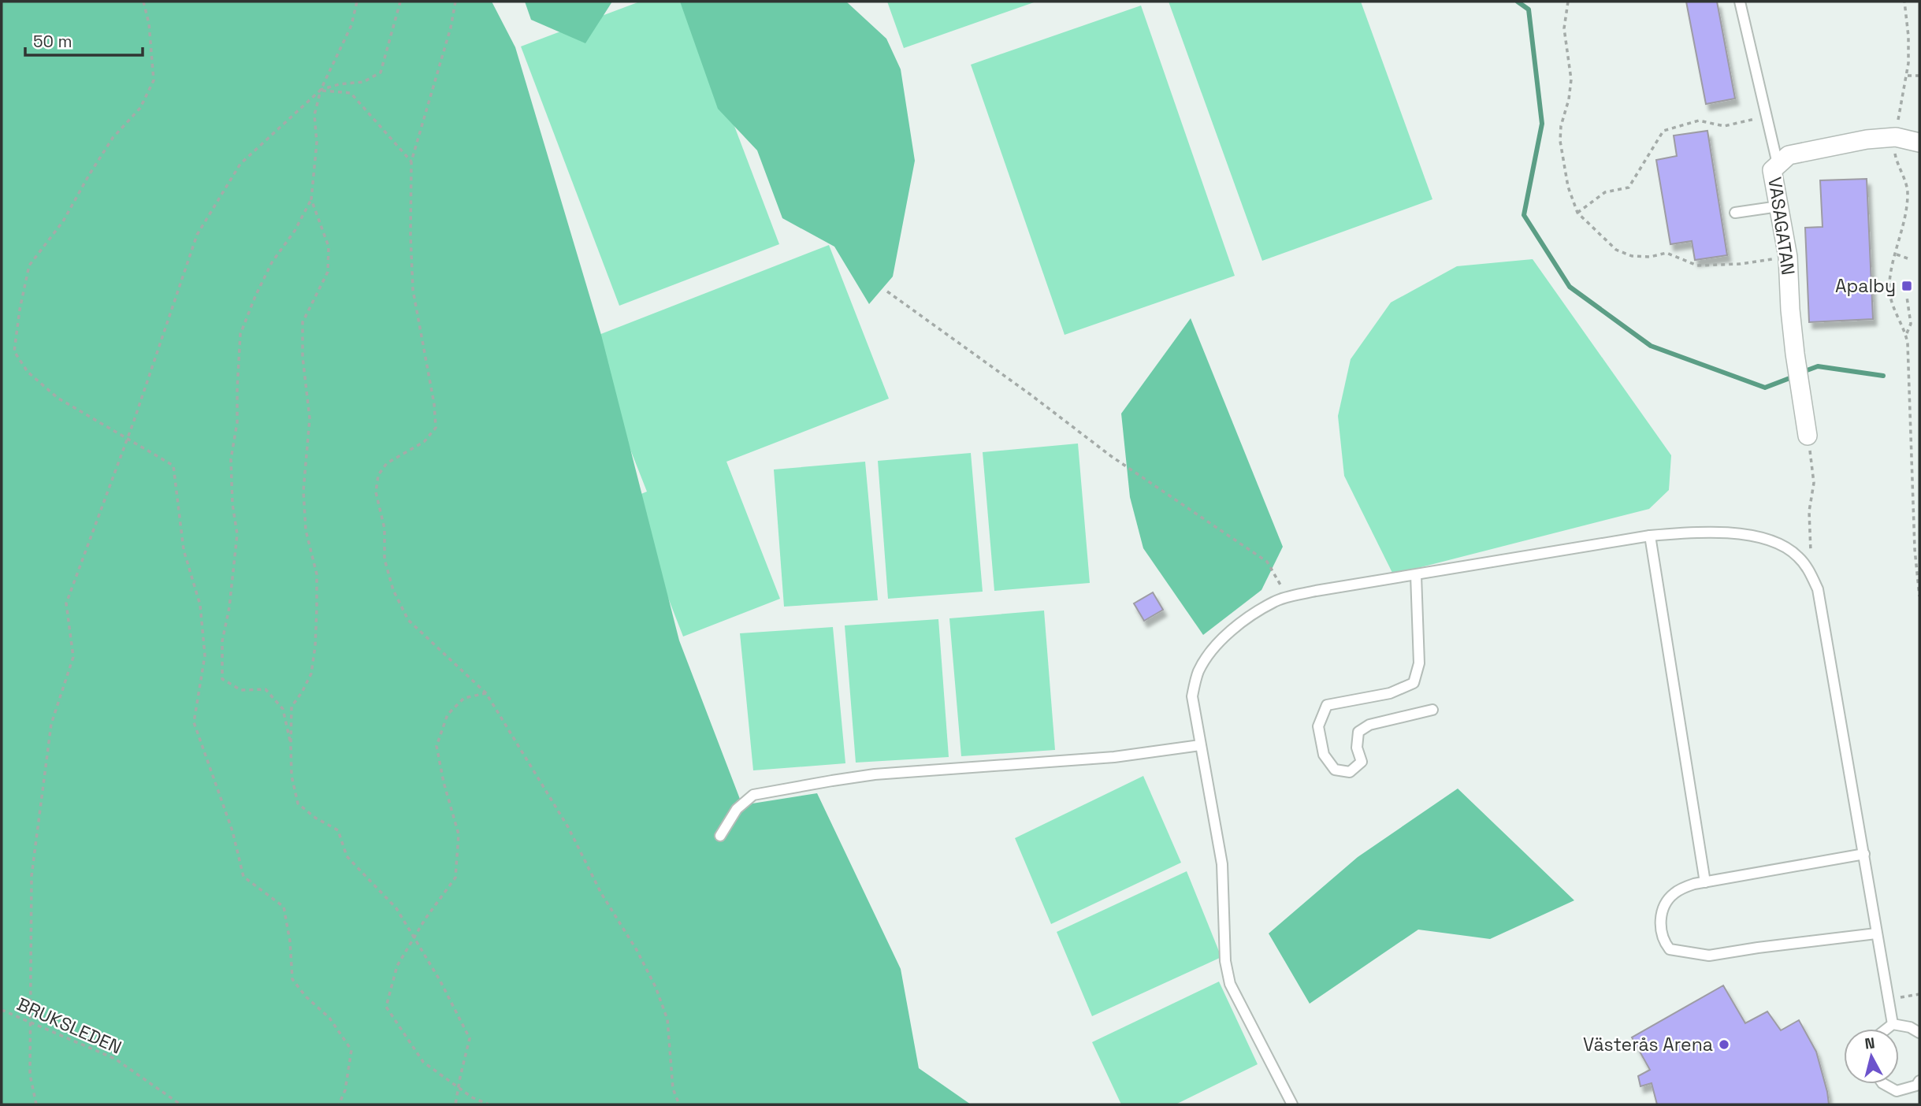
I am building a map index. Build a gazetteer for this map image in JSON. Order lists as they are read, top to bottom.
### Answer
{
  "streets": {
    "street": ["VASAGATAN"],
    "path": ["BRUKSLEDEN"]
  },
  "places": {
    "transit": ["Apalby"],
    "other": ["Västerås Arena"]
  },
  "scale_bar": "50 m",
  "north": "top"
}
